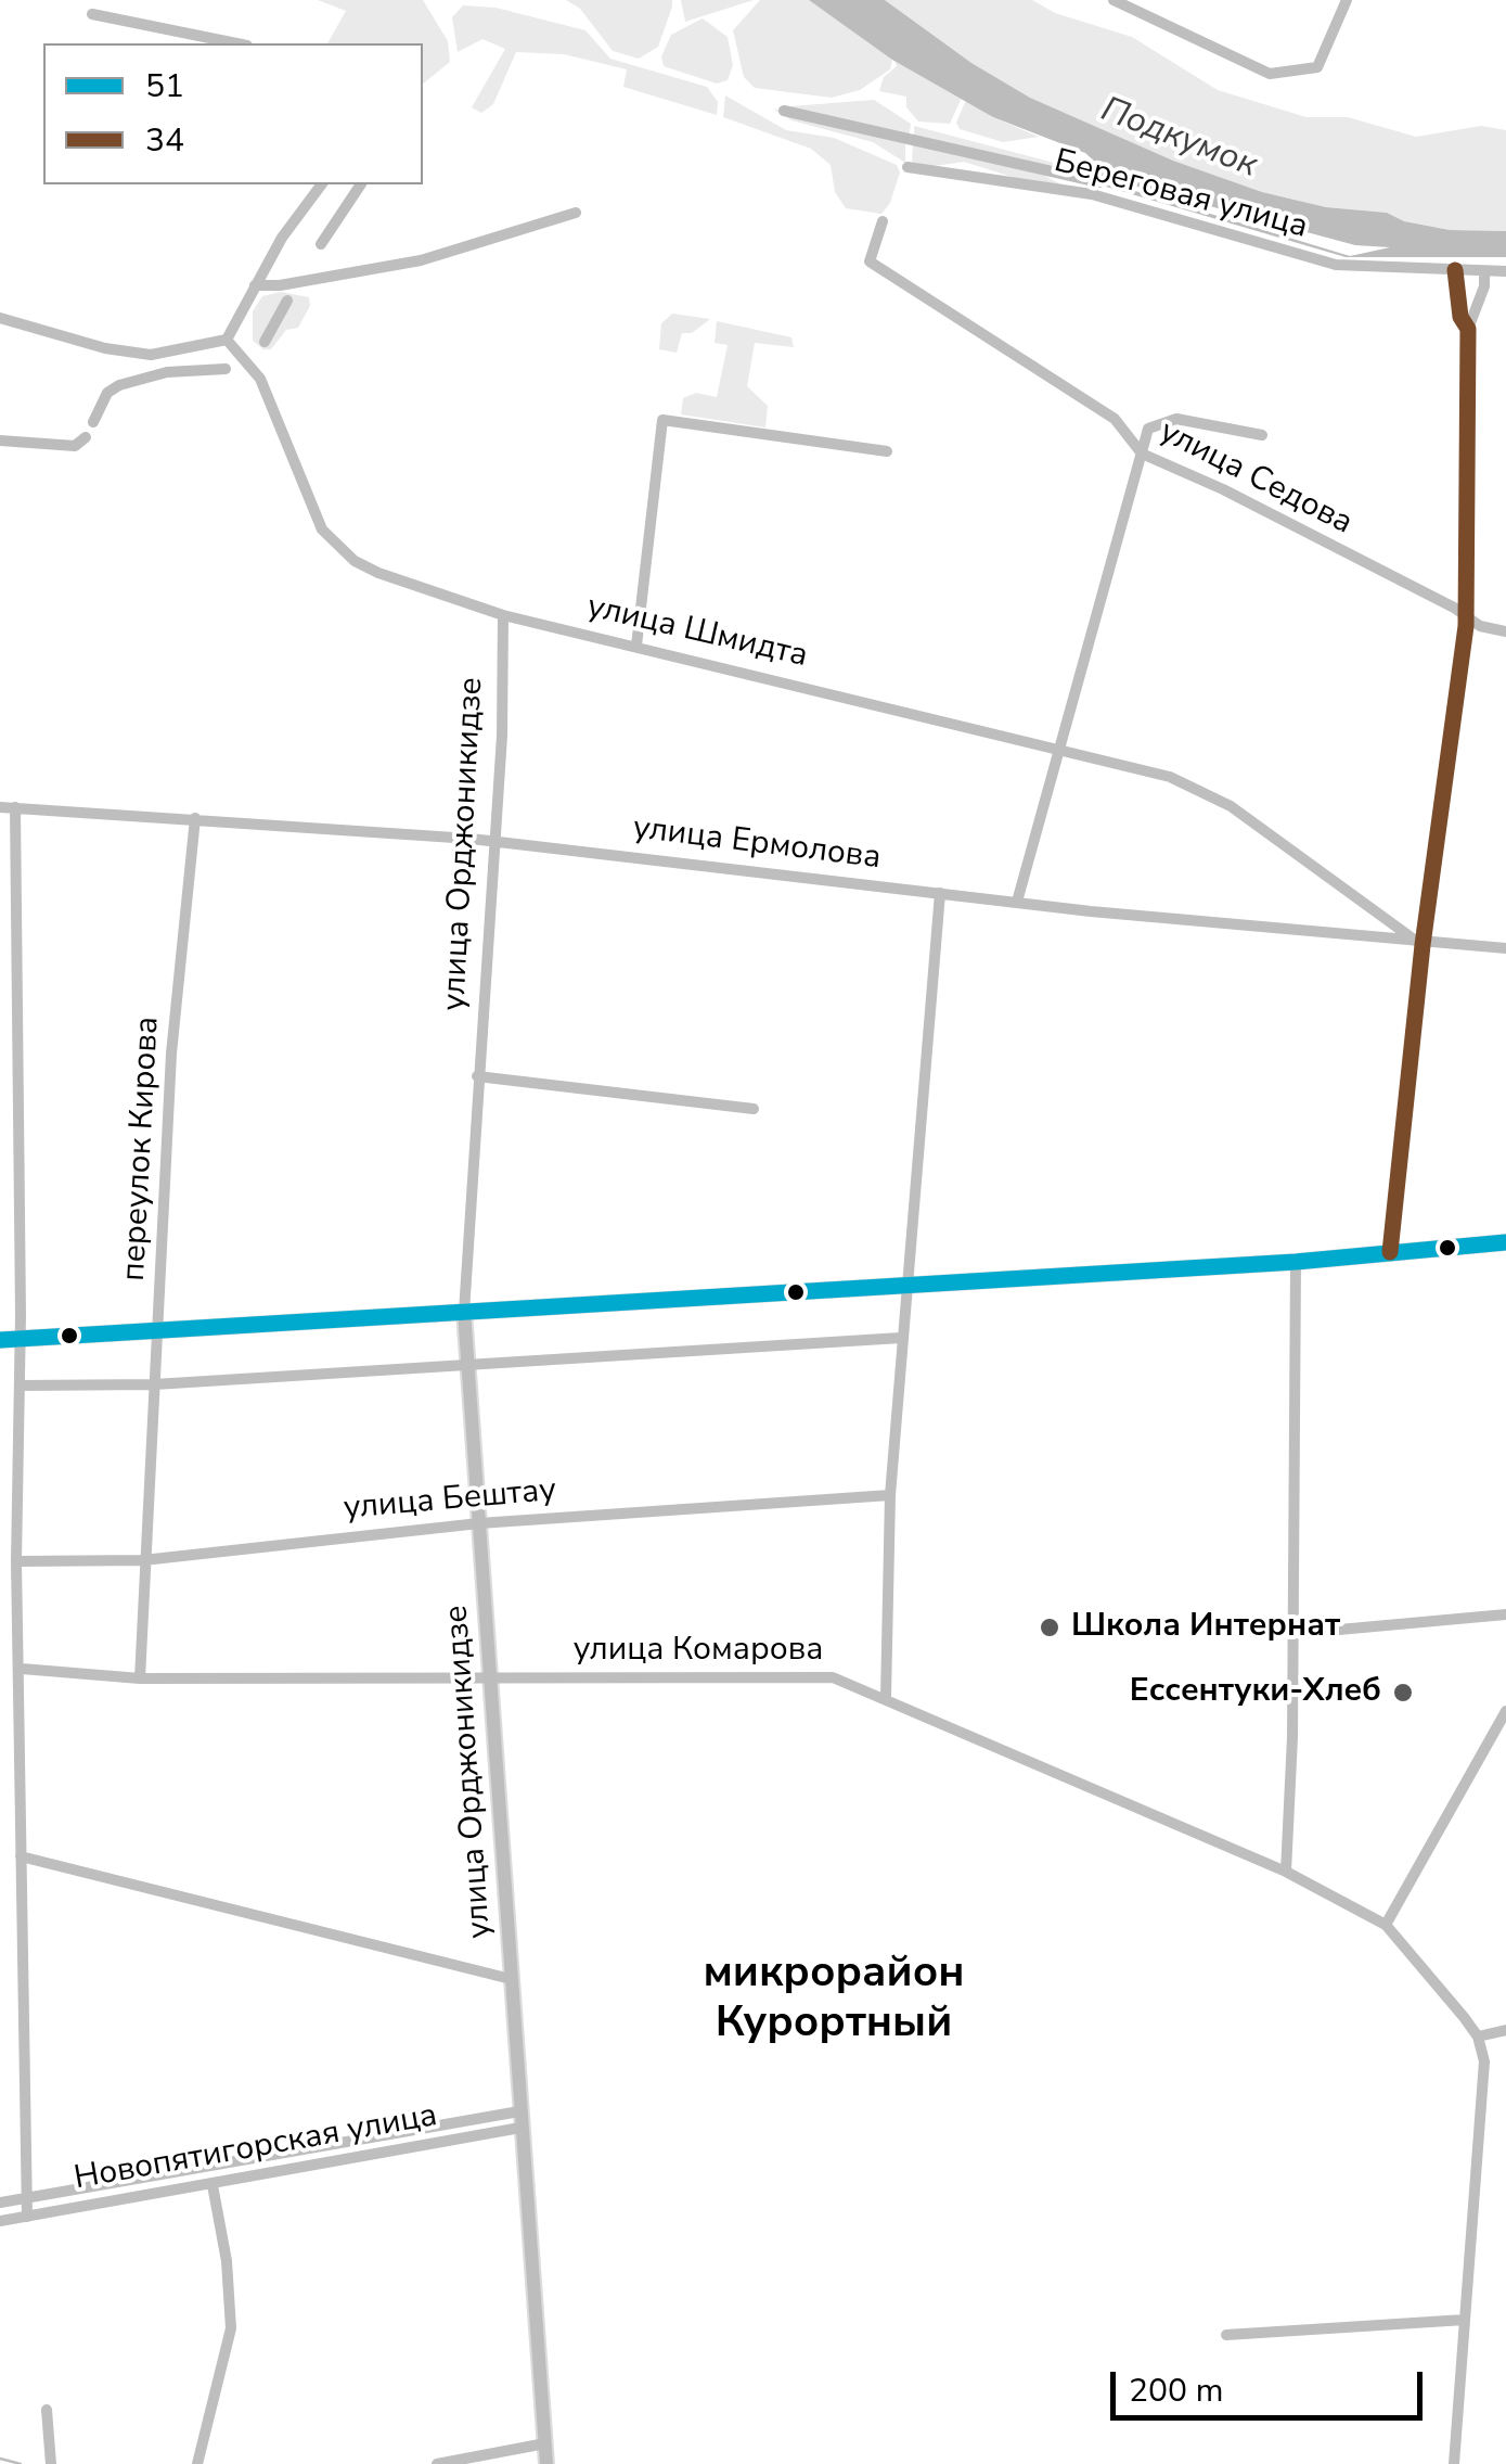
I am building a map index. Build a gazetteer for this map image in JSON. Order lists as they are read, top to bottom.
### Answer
{
  "streets": {
    "main road": ["улица Орджоникидзе"],
    "street": [
      "Береговая улица",
      "улица Седова",
      "улица Шмидта",
      "улица Ермолова",
      "переулок Кирова",
      "улица Бештау",
      "улица Комарова",
      "Новопятигорская улица"
    ]
  },
  "crossings": [
    ["улица Шмидта", "улица Орджоникидзе"],
    ["улица Шмидта", "улица Ермолова"],
    ["улица Орджоникидзе", "улица Ермолова"],
    ["улица Орджоникидзе", "улица Бештау"],
    ["улица Орджоникидзе", "улица Комарова"],
    ["улица Орджоникидзе", "Новопятигорская улица"],
    ["улица Ермолова", "переулок Кирова"],
    ["переулок Кирова", "улица Бештау"],
    ["переулок Кирова", "улица Комарова"]
  ],
  "districts": ["микрорайон Курортный"],
  "water": ["Подкумок"],
  "places": ["Школа Интернат", "Ессентуки-Хлеб"],
  "lines": ["transit line 34", "transit line 51"],
  "legend": ["51", "34"],
  "scale_bar": "200 m"
}
